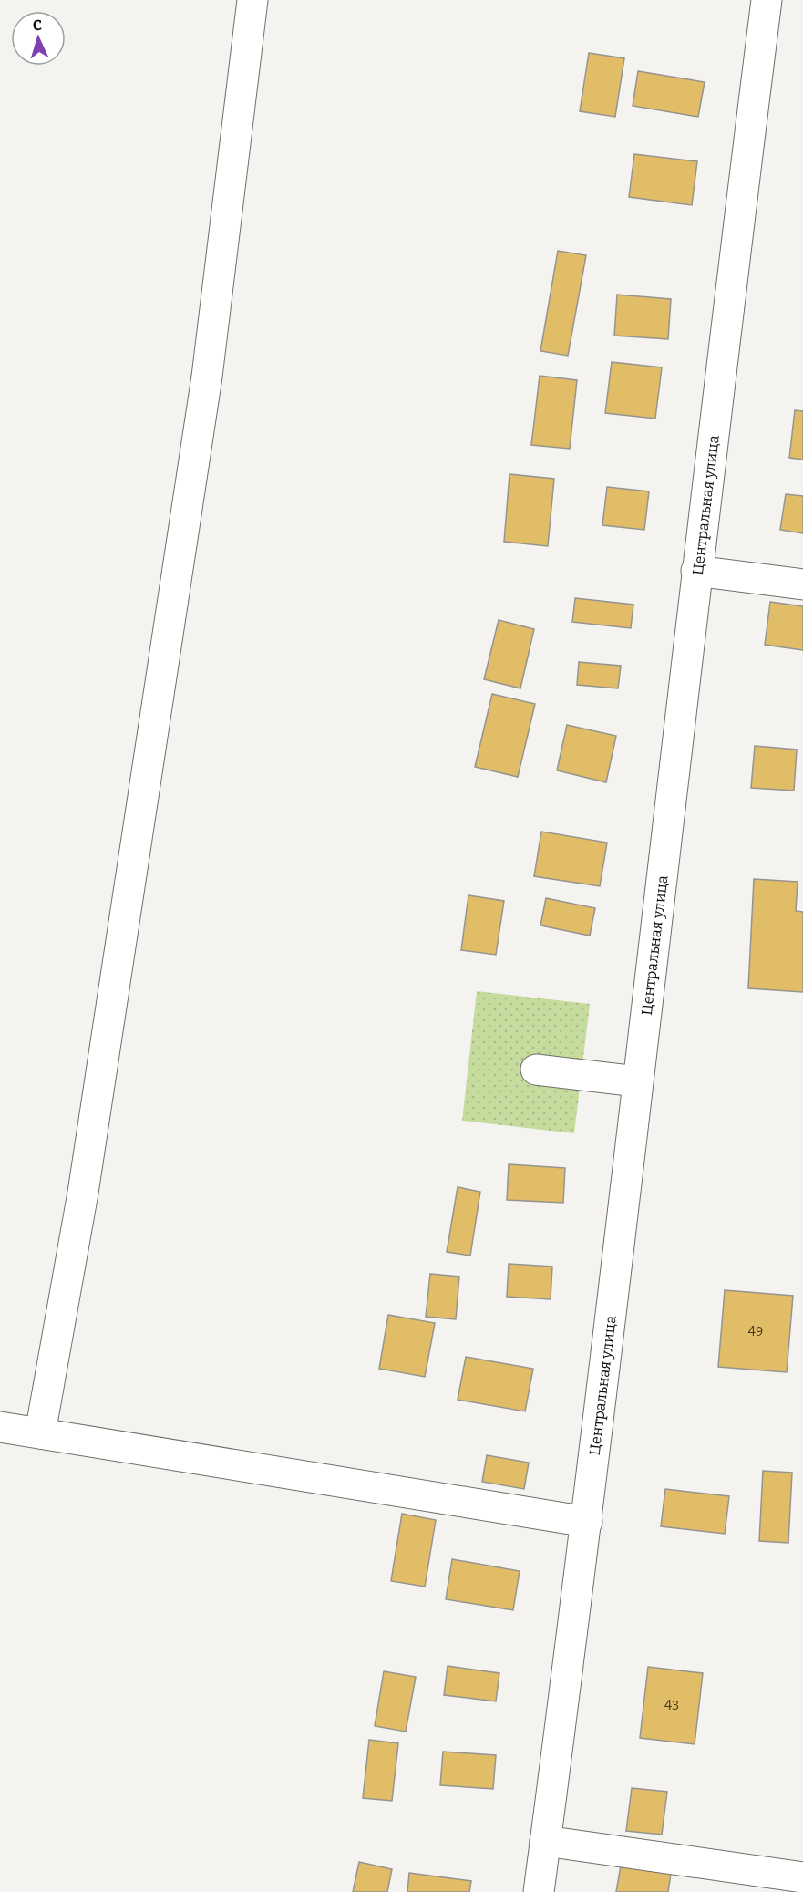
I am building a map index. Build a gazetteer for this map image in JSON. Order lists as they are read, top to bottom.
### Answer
{
  "streets": {
    "street": ["Центральная улица"]
  },
  "house_numbers": ["49", "43"],
  "north": "top"
}
